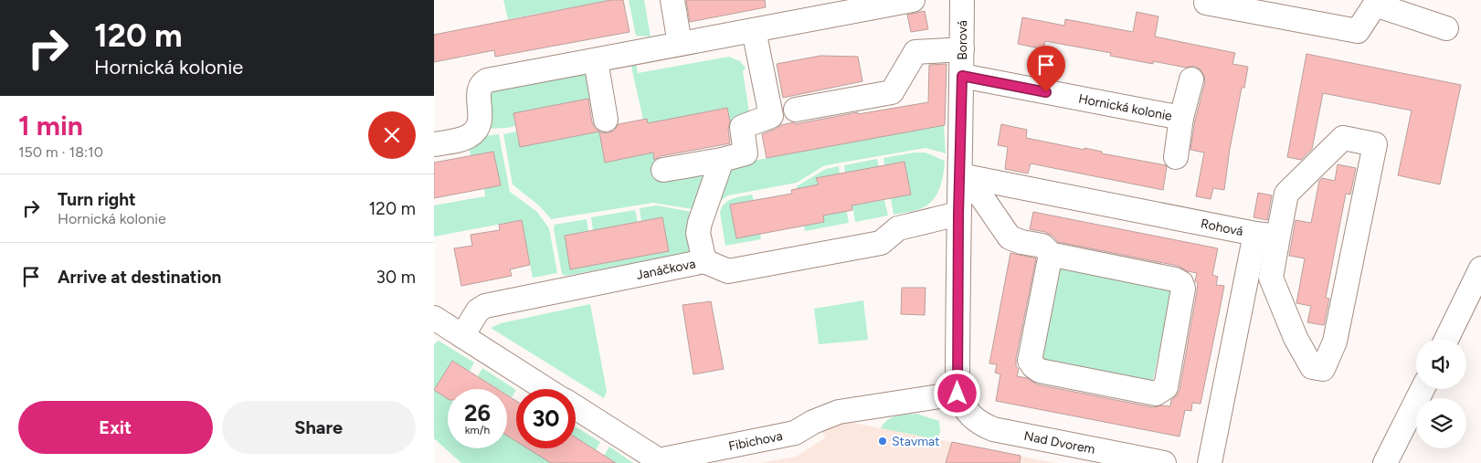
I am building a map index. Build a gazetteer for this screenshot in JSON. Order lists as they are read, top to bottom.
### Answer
{
  "streets": {
    "street": [
      "Borová",
      "Hornická kolonie",
      "Rohová",
      "Janáčkova",
      "Fibichova",
      "Nad Dvorem"
    ]
  },
  "crossings": [
    ["Borová", "Hornická kolonie"],
    ["Borová", "Rohová"],
    ["Borová", "Janáčkova"],
    ["Borová", "Fibichova"],
    ["Borová", "Nad Dvorem"],
    ["Janáčkova", "Fibichova"],
    ["Fibichova", "Nad Dvorem"]
  ],
  "places": ["Stavmat"],
  "page": {
    "turn": ["120 m", "Hornická kolonie"],
    "heading": ["1 min", "150 m · 18:10"],
    "list": [
      {
        "name": "Turn right",
        "note": "Hornická kolonie",
        "value": "120 m"
      },
      {
        "name": "Arrive at destination",
        "value": "30 m"
      }
    ],
    "speed": "26 km/h",
    "limit": "30",
    "buttons": ["Exit", "Share"]
  }
}
